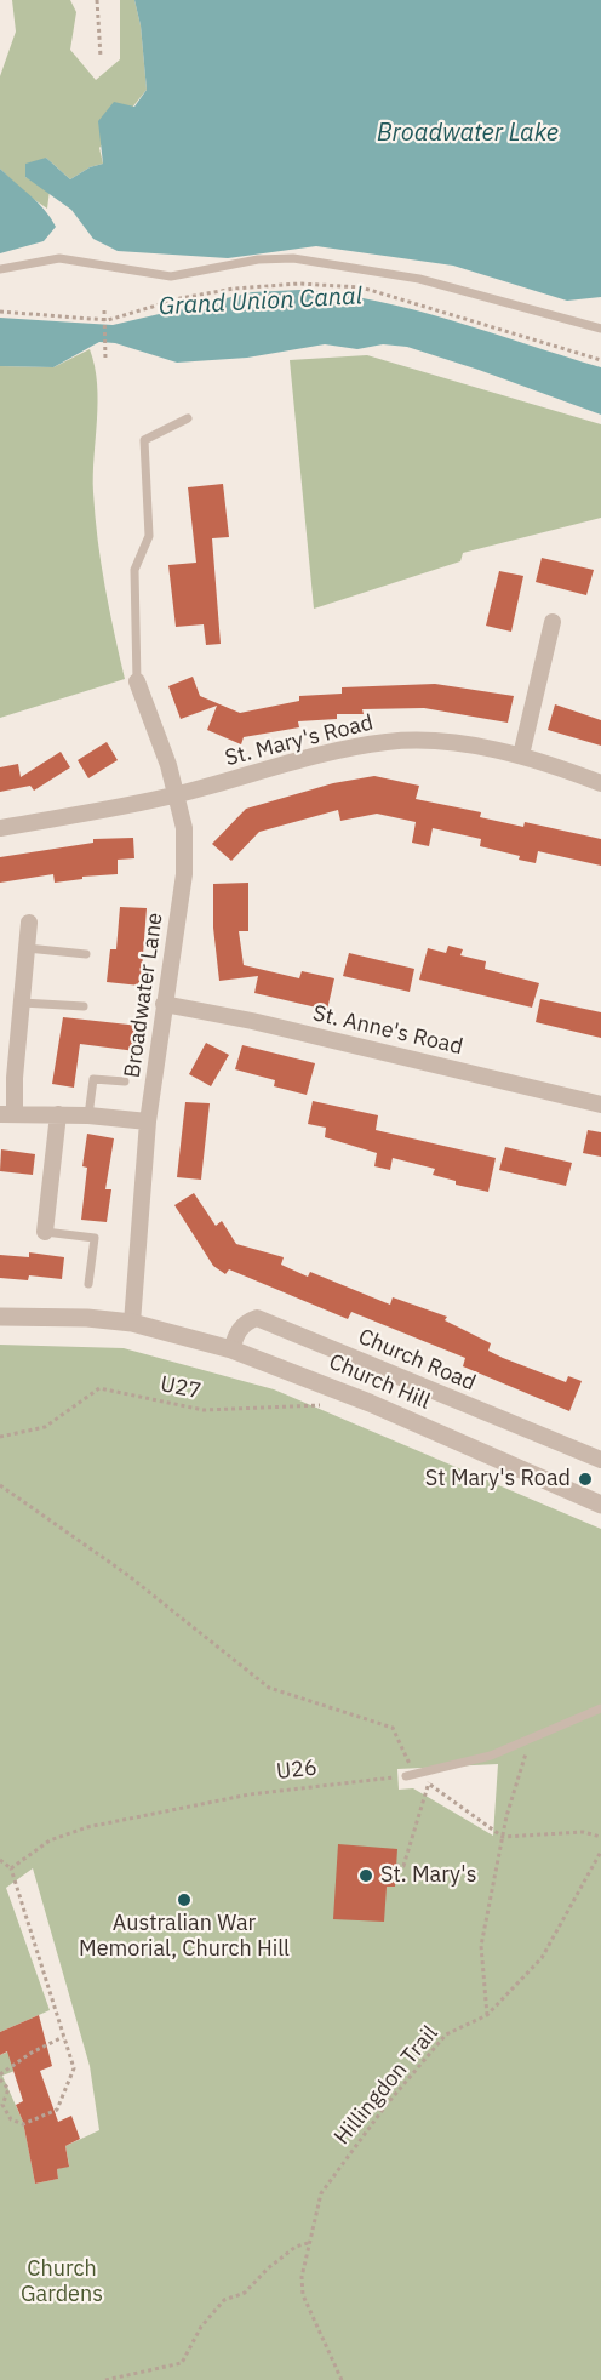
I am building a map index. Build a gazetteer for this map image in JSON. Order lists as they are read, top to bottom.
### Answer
{
  "streets": {
    "street": [
      "St. Mary's Road",
      "Broadwater Lane",
      "St. Anne's Road",
      "Church Road",
      "Church Hill"
    ],
    "path": ["U27", "U26", "Hillingdon Trail"]
  },
  "crossings": [
    ["St. Mary's Road", "Broadwater Lane"],
    ["Broadwater Lane", "St. Anne's Road"],
    ["Broadwater Lane", "Church Hill"],
    ["Church Road", "Church Hill"]
  ],
  "water": ["Broadwater Lake", "Grand Union Canal"],
  "parks": ["Church Gardens"],
  "places": ["St Mary's Road", "St. Mary's", "Australian War Memorial, Church Hill"]
}
